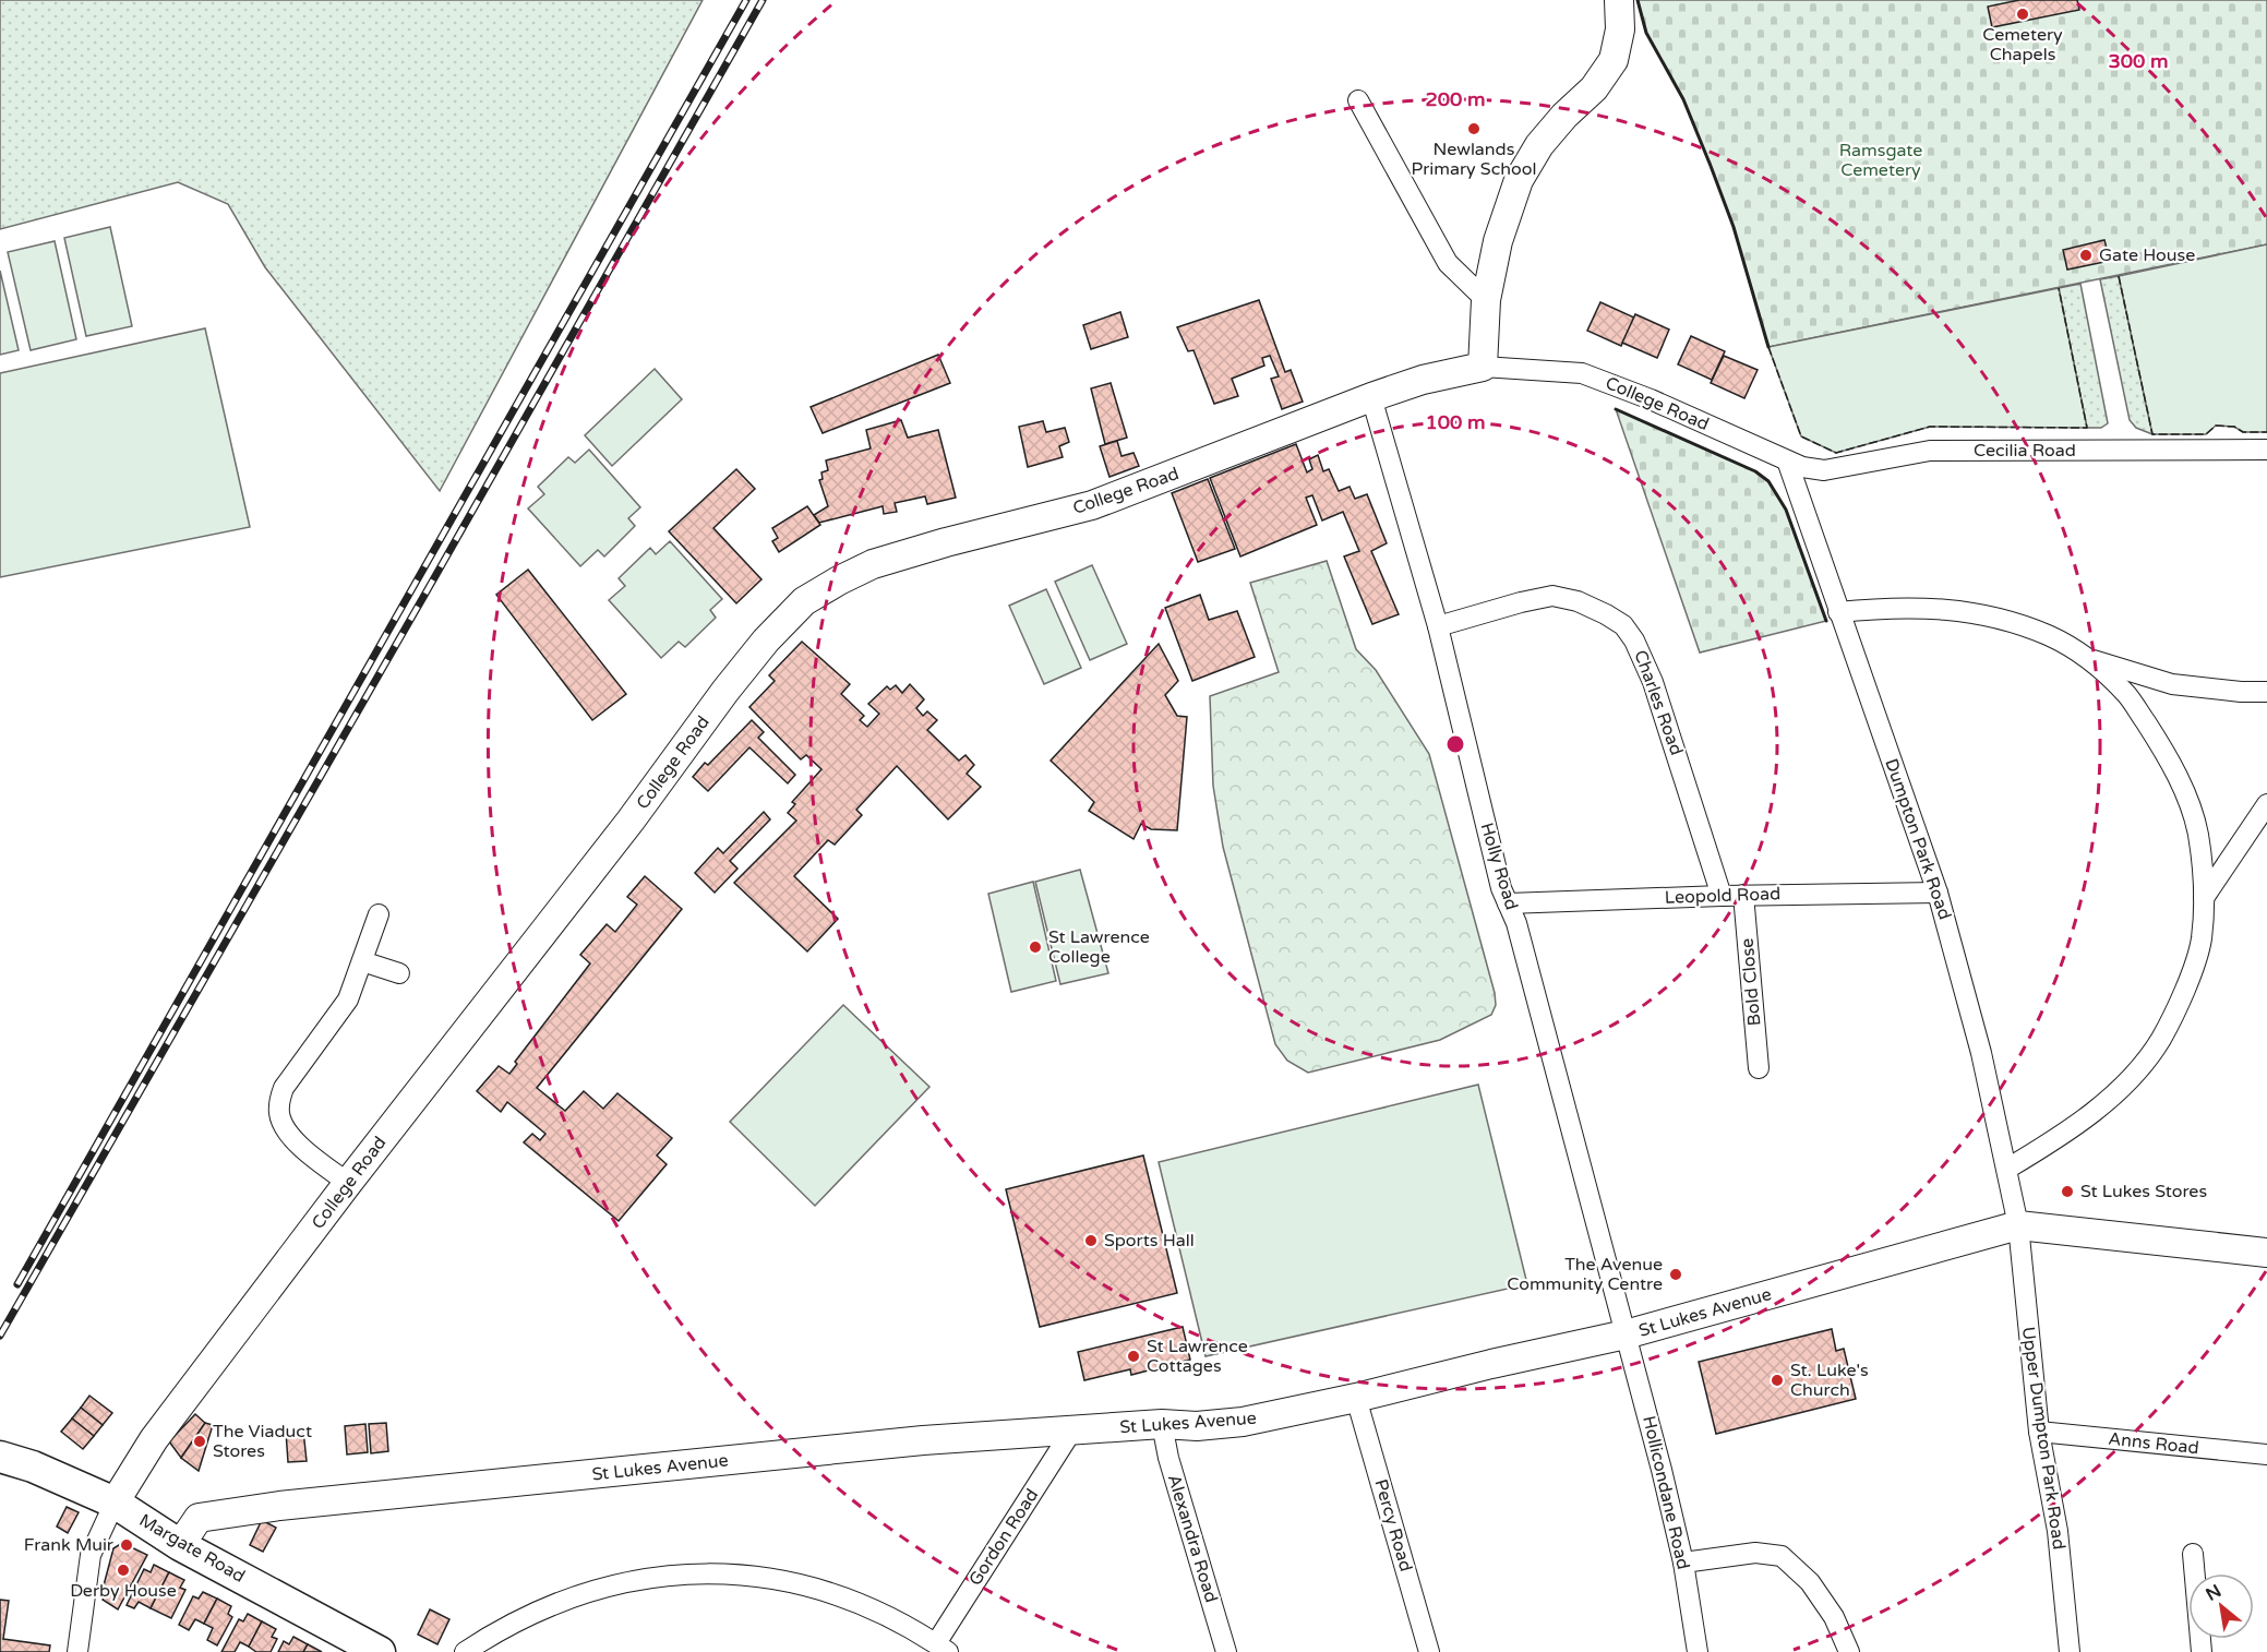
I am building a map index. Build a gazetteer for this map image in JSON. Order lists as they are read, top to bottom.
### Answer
{
  "streets": {
    "main road": ["Margate Road"],
    "street": [
      "College Road",
      "Cecilia Road",
      "Charles Road",
      "Dumpton Park Road",
      "Holly Road",
      "Leopold Road",
      "Bold Close",
      "St Lukes Avenue",
      "Upper Dumpton Park Road",
      "Anns Road",
      "Hollicondane Road",
      "Percy Road",
      "Gordon Road",
      "Alexandra Road"
    ]
  },
  "crossings": [
    ["College Road", "Cecilia Road"],
    ["College Road", "Dumpton Park Road"],
    ["College Road", "Holly Road"],
    ["College Road", "Margate Road"],
    ["Cecilia Road", "Dumpton Park Road"],
    ["Charles Road", "Holly Road"],
    ["Charles Road", "Leopold Road"],
    ["Dumpton Park Road", "Leopold Road"],
    ["Dumpton Park Road", "St Lukes Avenue"],
    ["Dumpton Park Road", "Upper Dumpton Park Road"],
    ["Holly Road", "Leopold Road"],
    ["Holly Road", "St Lukes Avenue"],
    ["Holly Road", "Hollicondane Road"],
    ["Leopold Road", "Bold Close"],
    ["St Lukes Avenue", "Upper Dumpton Park Road"],
    ["St Lukes Avenue", "Hollicondane Road"],
    ["St Lukes Avenue", "Percy Road"],
    ["St Lukes Avenue", "Gordon Road"],
    ["St Lukes Avenue", "Alexandra Road"],
    ["St Lukes Avenue", "Margate Road"],
    ["Upper Dumpton Park Road", "Anns Road"]
  ],
  "parks": ["Ramsgate Cemetery"],
  "places": [
    "Cemetery Chapels",
    "Newlands Primary School",
    "Gate House",
    "St Lawrence College",
    "St Lukes Stores",
    "Sports Hall",
    "The Avenue Community Centre",
    "St Lawrence Cottages",
    "St. Luke's Church",
    "The Viaduct Stores",
    "Frank Muir",
    "Derby House"
  ],
  "north": "top left",
  "rings": ["300 m", "200 m", "100 m"]
}
